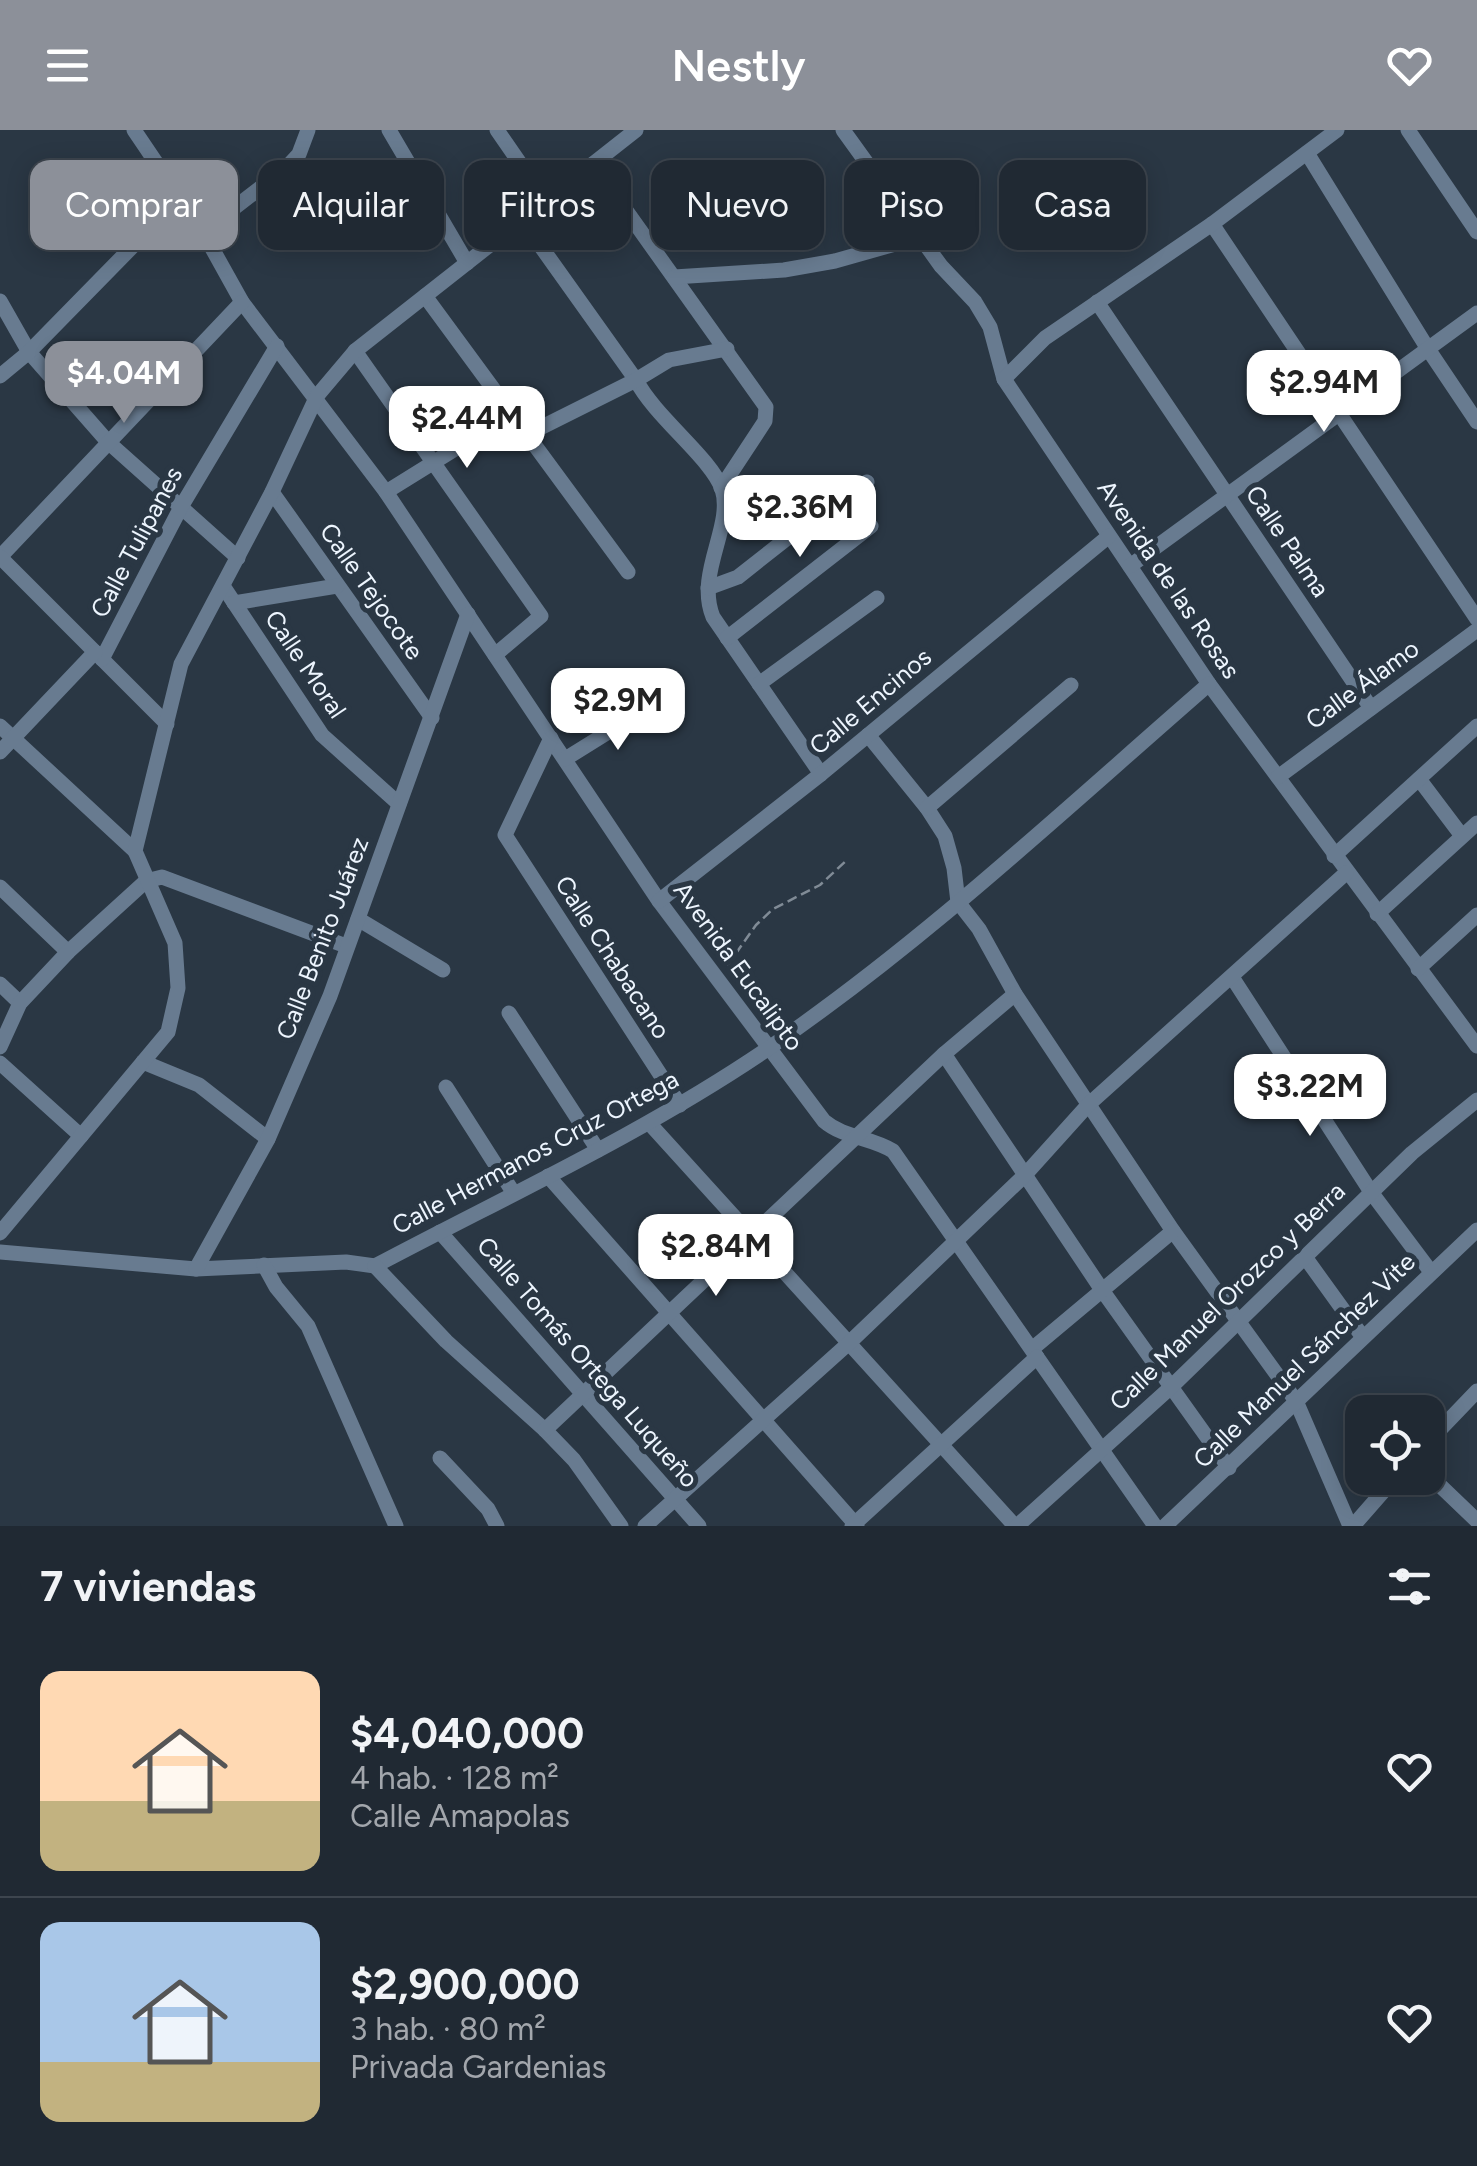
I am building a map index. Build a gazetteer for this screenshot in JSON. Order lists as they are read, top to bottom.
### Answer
{
  "streets": {
    "street": [
      "Calle Palma",
      "Calle Tulipanes",
      "Avenida de las Rosas",
      "Calle Tejocote",
      "Calle Moral",
      "Calle Álamo",
      "Calle Encinos",
      "Calle Benito Juárez",
      "Calle Chabacano",
      "Avenida Eucalipto",
      "Calle Hermanos Cruz Ortega",
      "Calle Manuel Orozco y Berra",
      "Calle Manuel Sánchez Vite",
      "Calle Tomás Ortega Luqueño"
    ]
  },
  "crossings": [
    ["Calle Palma", "Calle Álamo"],
    ["Calle Tulipanes", "Avenida Eucalipto"],
    ["Avenida de las Rosas", "Calle Álamo"],
    ["Avenida de las Rosas", "Calle Encinos"],
    ["Avenida de las Rosas", "Calle Hermanos Cruz Ortega"],
    ["Calle Tejocote", "Calle Benito Juárez"],
    ["Calle Moral", "Calle Benito Juárez"],
    ["Calle Encinos", "Avenida Eucalipto"],
    ["Calle Benito Juárez", "Avenida Eucalipto"],
    ["Calle Chabacano", "Avenida Eucalipto"],
    ["Calle Chabacano", "Calle Hermanos Cruz Ortega"],
    ["Avenida Eucalipto", "Calle Hermanos Cruz Ortega"],
    ["Avenida Eucalipto", "Calle Manuel Orozco y Berra"],
    ["Calle Hermanos Cruz Ortega", "Calle Tomás Ortega Luqueño"]
  ],
  "page": {
    "header": "Nestly",
    "chip": [
      "Comprar",
      "Alquilar",
      "Filtros",
      "Nuevo",
      "Piso",
      "Casa"
    ],
    "price": [
      "$4.04M",
      "$2.94M",
      "$2.44M",
      "$2.36M",
      "$2.9M",
      "$3.22M",
      "$2.84M"
    ],
    "heading": "7 viviendas",
    "list": [
      {
        "name": "$4,040,000",
        "note": "4 hab. · 128 m² · Calle Amapolas"
      },
      {
        "name": "$2,900,000",
        "note": "3 hab. · 80 m² · Privada Gardenias"
      }
    ]
  }
}
